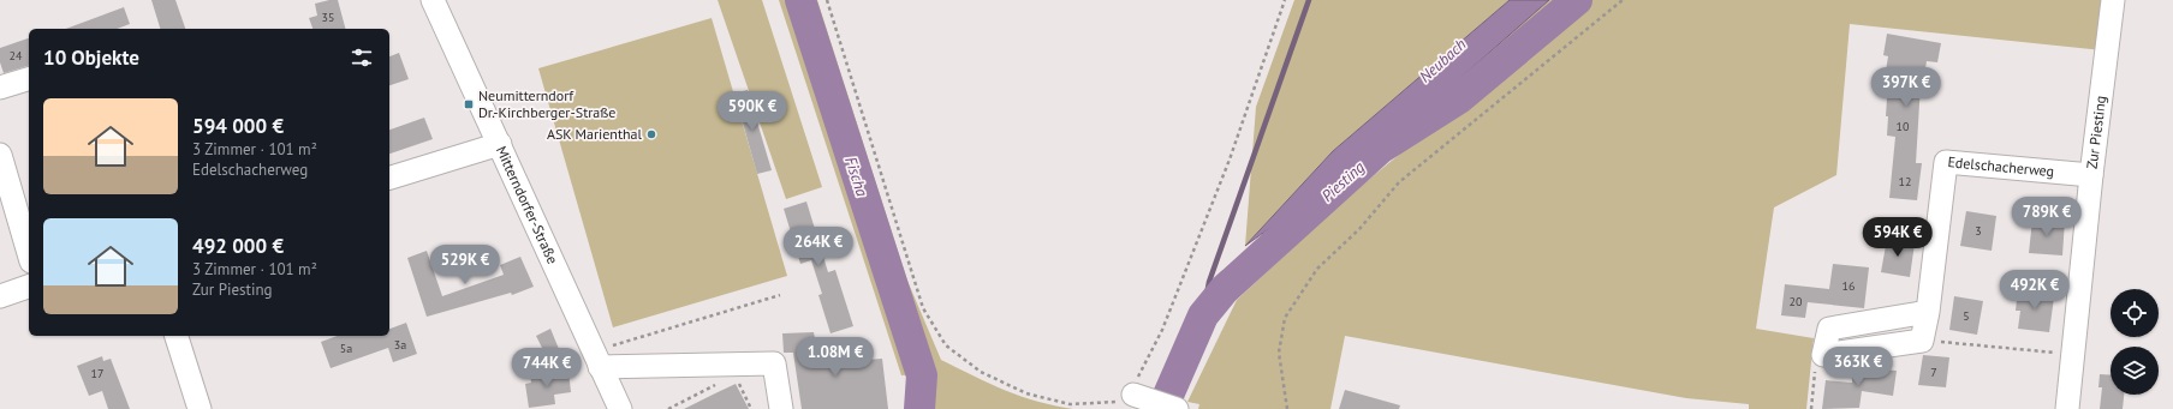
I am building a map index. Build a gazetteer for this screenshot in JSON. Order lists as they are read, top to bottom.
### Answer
{
  "streets": {
    "street": ["Zur Piesting", "Edelschacherweg", "Mitterndorfer-Straße"]
  },
  "crossings": [
    ["Zur Piesting", "Edelschacherweg"]
  ],
  "water": ["Neubach", "Fischa", "Piesting"],
  "places": {
    "transit": ["Neumitterndorf Dr.-Kirchberger-Straße"],
    "other": ["ASK Marienthal"]
  },
  "house_numbers": [
    "35",
    "24",
    "10",
    "12",
    "3",
    "16",
    "20",
    "5",
    "3a",
    "5a",
    "7",
    "17"
  ],
  "page": {
    "heading": "10 Objekte",
    "price": [
      "397K €",
      "590K €",
      "789K €",
      "594K €",
      "264K €",
      "529K €",
      "492K €",
      "1.08M €",
      "363K €",
      "744K €"
    ],
    "list": [
      {
        "name": "594 000 €",
        "note": "3 Zimmer · 101 m² · Edelschacherweg"
      },
      {
        "name": "492 000 €",
        "note": "3 Zimmer · 101 m² · Zur Piesting"
      }
    ]
  }
}
